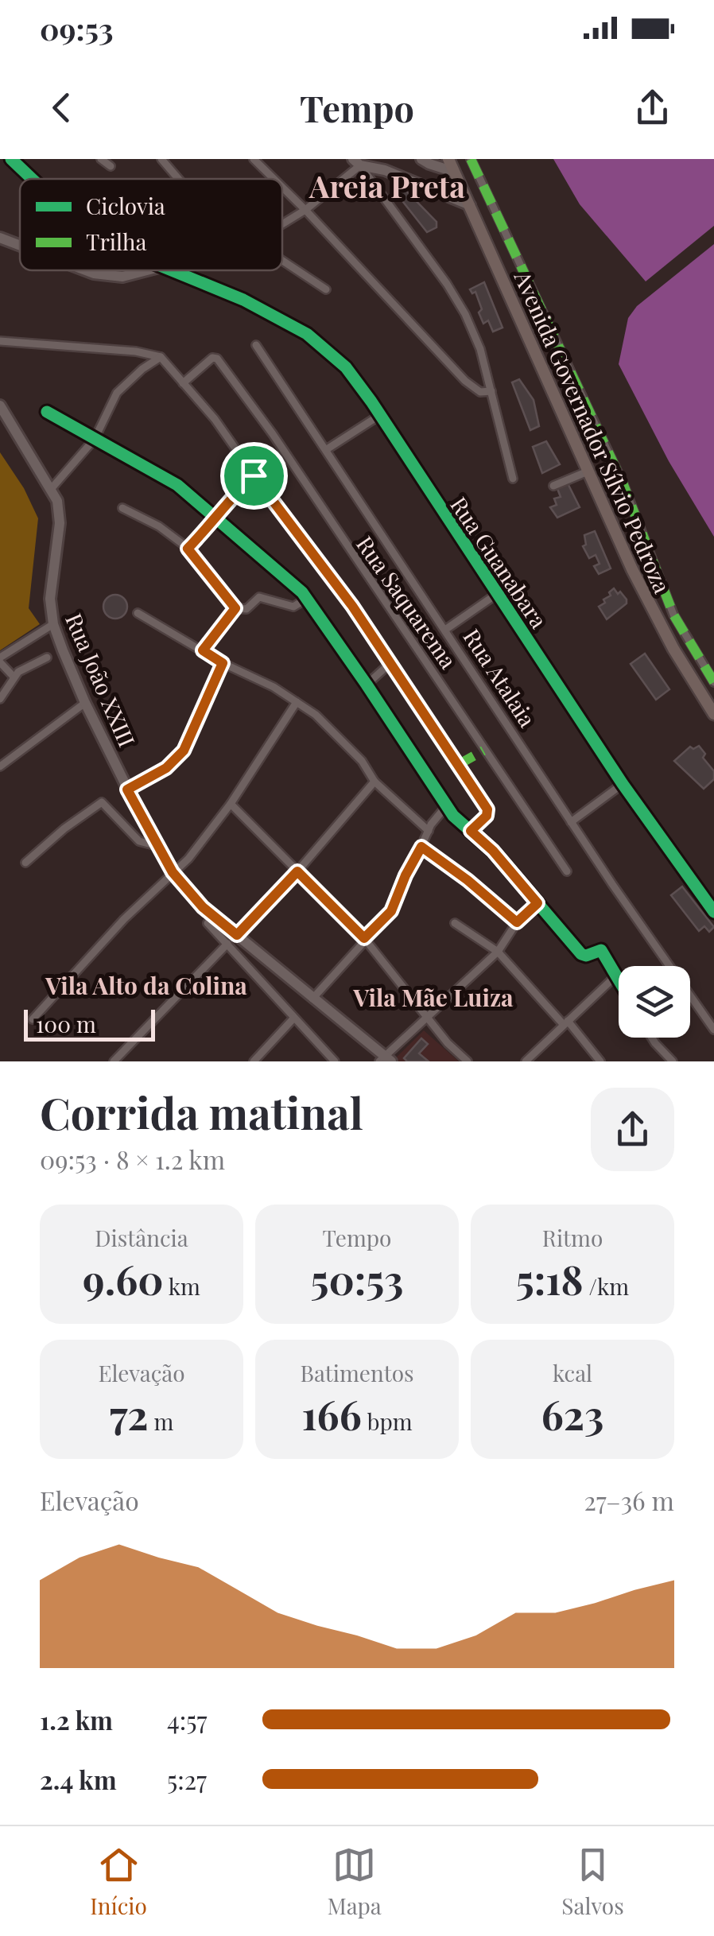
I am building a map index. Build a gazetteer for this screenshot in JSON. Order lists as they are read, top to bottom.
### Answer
{
  "streets": {
    "main road": ["Avenida Governador Sílvio Pedroza"],
    "street": [
      "Rua Guanabara",
      "Rua Saquarema",
      "Rua Atalaia",
      "Rua João XXIII"
    ]
  },
  "districts": ["Areia Preta", "Vila Alto da Colina", "Vila Mãe Luiza"],
  "legend": ["Ciclovia", "Trilha"],
  "scale_bar": "100 m",
  "page": {
    "status": "09:53",
    "header": "Tempo",
    "scale": "100 m",
    "heading": ["Corrida matinal", "09:53 · 8 × 1.2 km"],
    "stats": [
      ["Distância", "9.60 km"],
      ["Tempo", "50:53"],
      ["Ritmo", "5:18 /km"],
      ["Elevação", "72 m"],
      ["Batimentos", "166 bpm"],
      ["kcal", "623"]
    ],
    "chart": ["Elevação", "27–36 m"],
    "list": [
      {
        "name": "1.2 km",
        "note": "4:57"
      },
      {
        "name": "2.4 km",
        "note": "5:27"
      }
    ],
    "tabs": ["Início", "Mapa", "Salvos"]
  }
}
